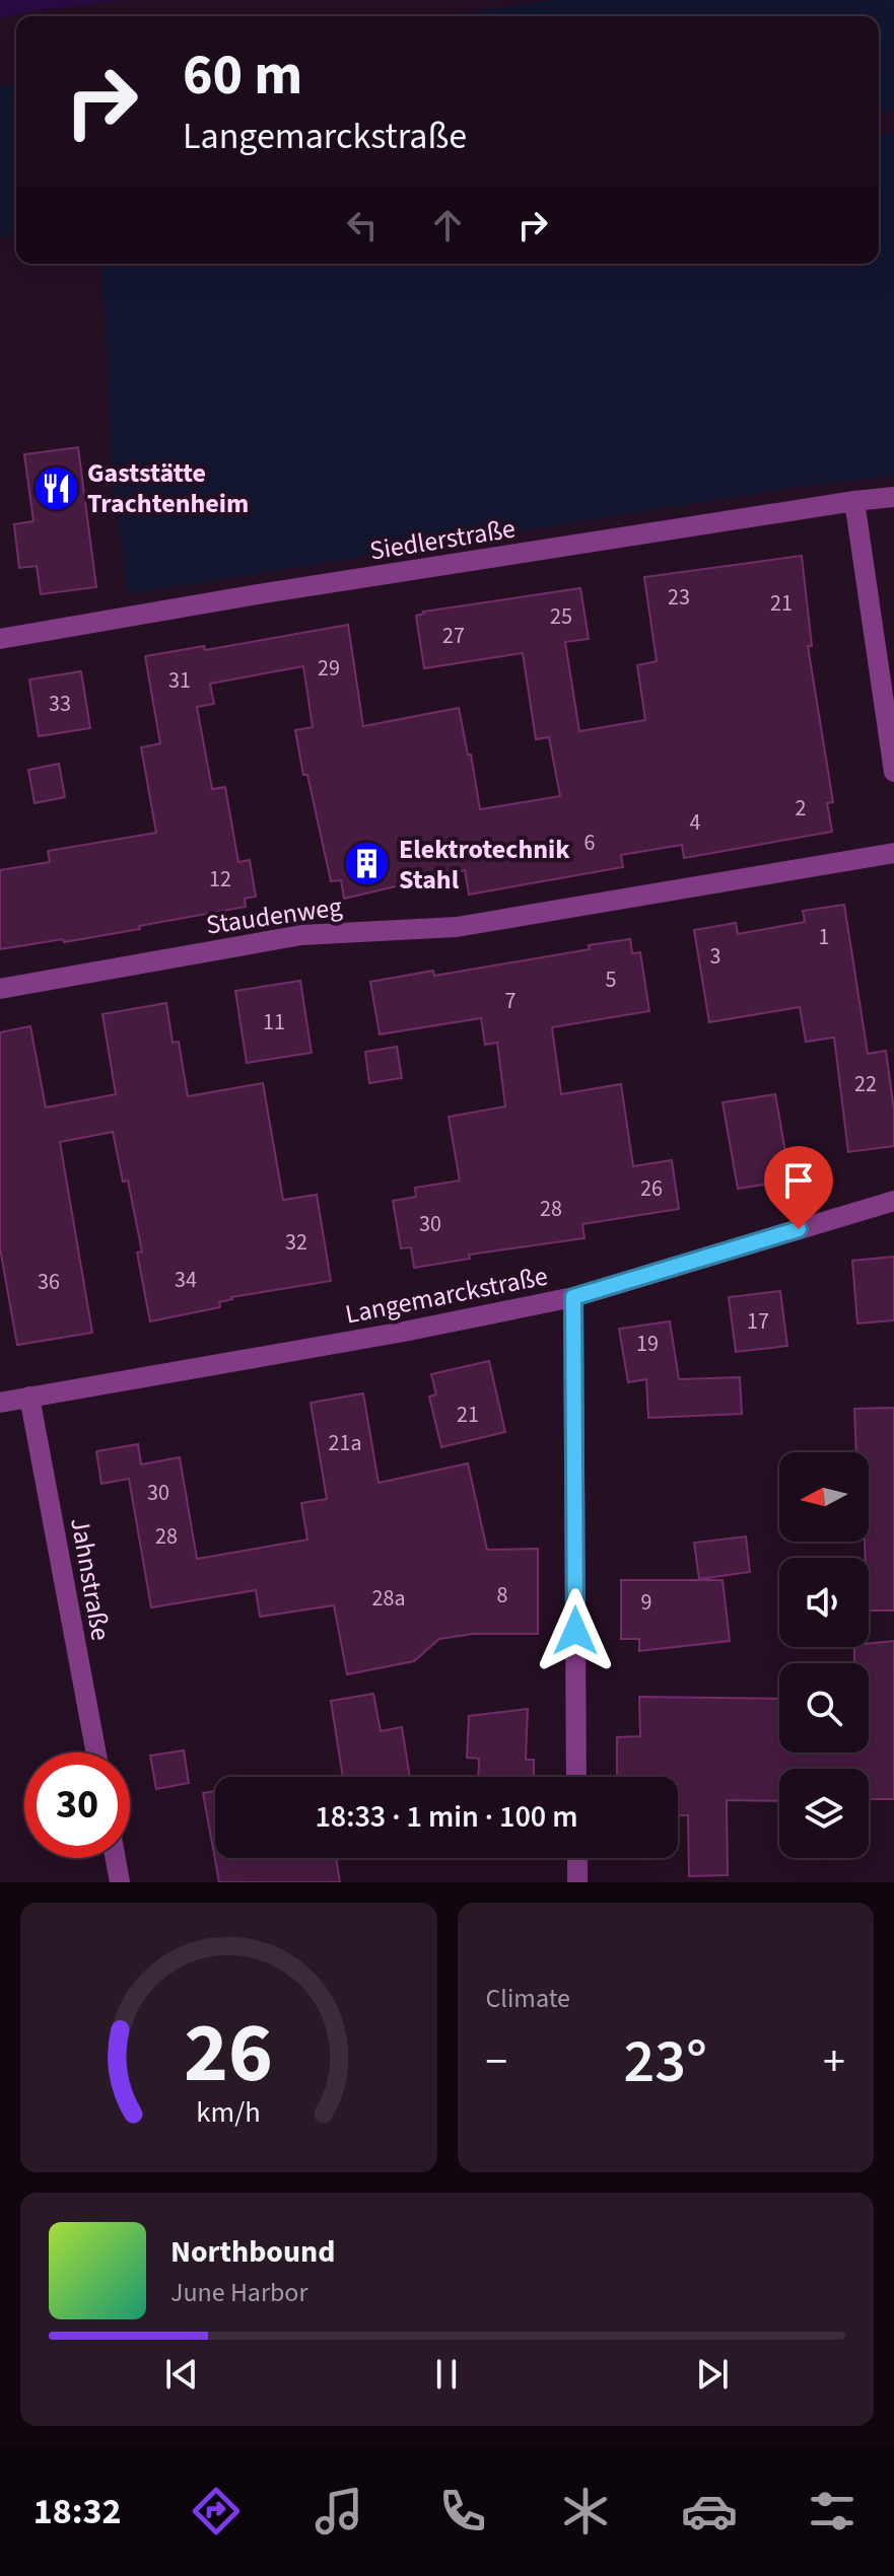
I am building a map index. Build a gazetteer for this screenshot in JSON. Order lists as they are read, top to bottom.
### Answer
{
  "streets": {
    "street": [
      "Siedlerstraße",
      "Staudenweg",
      "Langemarckstraße",
      "Jahnstraße"
    ]
  },
  "crossings": [
    ["Langemarckstraße", "Jahnstraße"]
  ],
  "places": {
    "restaurant": ["Gaststätte Trachtenheim"],
    "building": ["Elektrotechnik Stahl"]
  },
  "house_numbers": [
    "23",
    "21",
    "25",
    "27",
    "29",
    "31",
    "33",
    "2",
    "4",
    "6",
    "12",
    "1",
    "3",
    "5",
    "7",
    "11",
    "22",
    "26",
    "28",
    "30",
    "32",
    "34",
    "36",
    "17",
    "19",
    "21",
    "21a",
    "30",
    "28",
    "8",
    "28a",
    "9"
  ],
  "north": "left",
  "page": {
    "turn": ["60 m", "Langemarckstraße"],
    "limit": "30",
    "trip": "18:33 · 1 min · 100 m",
    "tile": "Climate",
    "heat": ["−", "23°", "+"],
    "song": ["Northbound", "June Harbor"],
    "tabs": "18:32",
    "gauge": ["26", "km/h"]
  }
}
